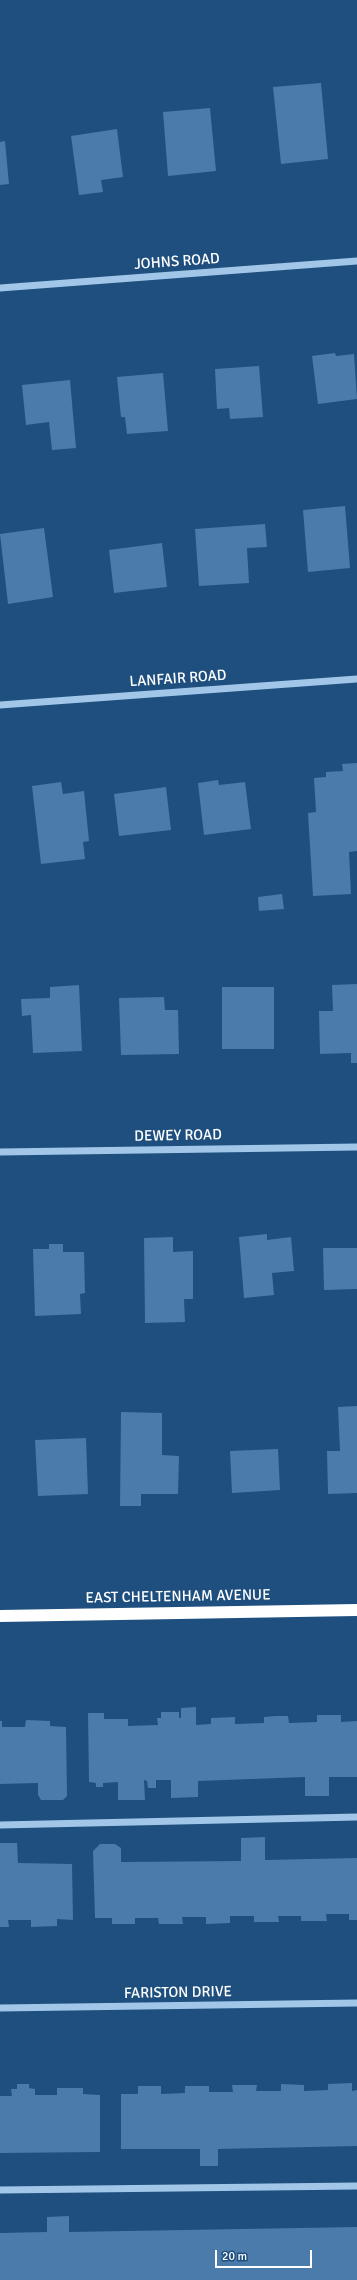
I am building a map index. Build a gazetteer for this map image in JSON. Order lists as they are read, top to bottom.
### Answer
{
  "streets": {
    "highway": ["EAST CHELTENHAM AVENUE"],
    "street": [
      "JOHNS ROAD",
      "LANFAIR ROAD",
      "DEWEY ROAD",
      "FARISTON DRIVE"
    ]
  },
  "scale_bar": "20 m"
}
